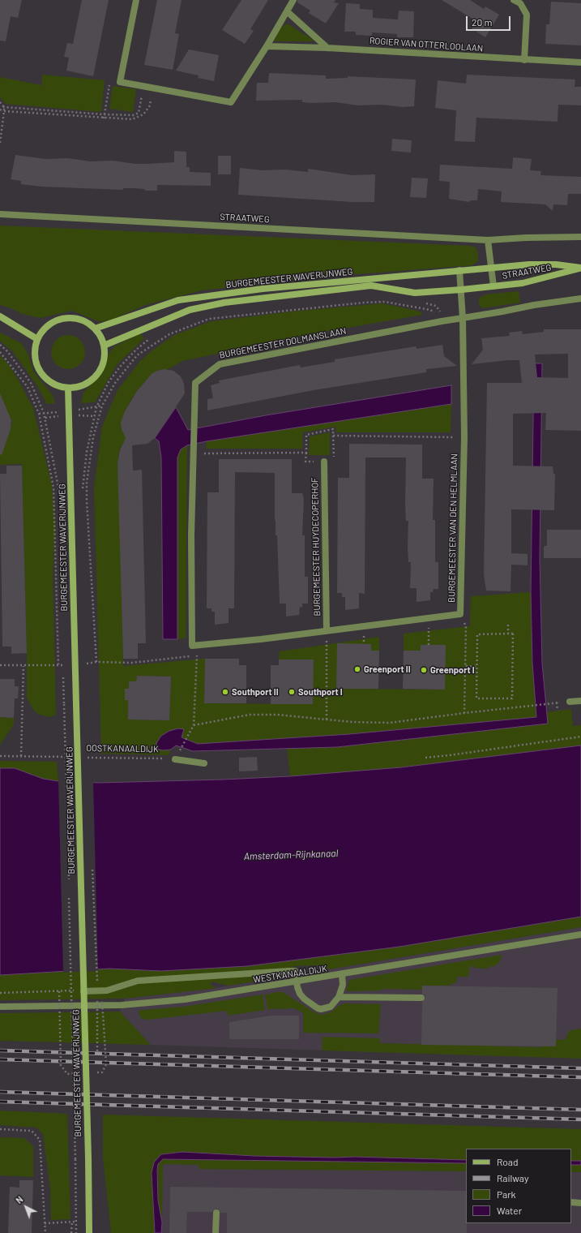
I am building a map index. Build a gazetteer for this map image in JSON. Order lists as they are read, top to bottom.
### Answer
{
  "streets": {
    "main road": ["STRAATWEG", "BURGEMEESTER WAVERIJNWEG"],
    "street": [
      "ROGIER VAN OTTERLOOLAAN",
      "BURGEMEESTER DOLMANSLAAN",
      "BURGEMEESTER VAN DEN HELMLAAN",
      "BURGEMEESTER HUYDECOPERHOF",
      "WESTKANAALDIJK"
    ],
    "path": ["OOSTKANAALDIJK"]
  },
  "crossings": [
    ["STRAATWEG", "BURGEMEESTER WAVERIJNWEG"],
    ["BURGEMEESTER WAVERIJNWEG", "BURGEMEESTER VAN DEN HELMLAAN"],
    ["BURGEMEESTER DOLMANSLAAN", "BURGEMEESTER VAN DEN HELMLAAN"],
    ["BURGEMEESTER VAN DEN HELMLAAN", "BURGEMEESTER HUYDECOPERHOF"]
  ],
  "water": ["Amsterdam-Rijnkanaal"],
  "places": [
    "Greenport II",
    "Greenport I",
    "Southport II",
    "Southport I"
  ],
  "legend": [
    "Road",
    "Railway",
    "Park",
    "Water"
  ],
  "scale_bar": "20 m",
  "north": "top left"
}
